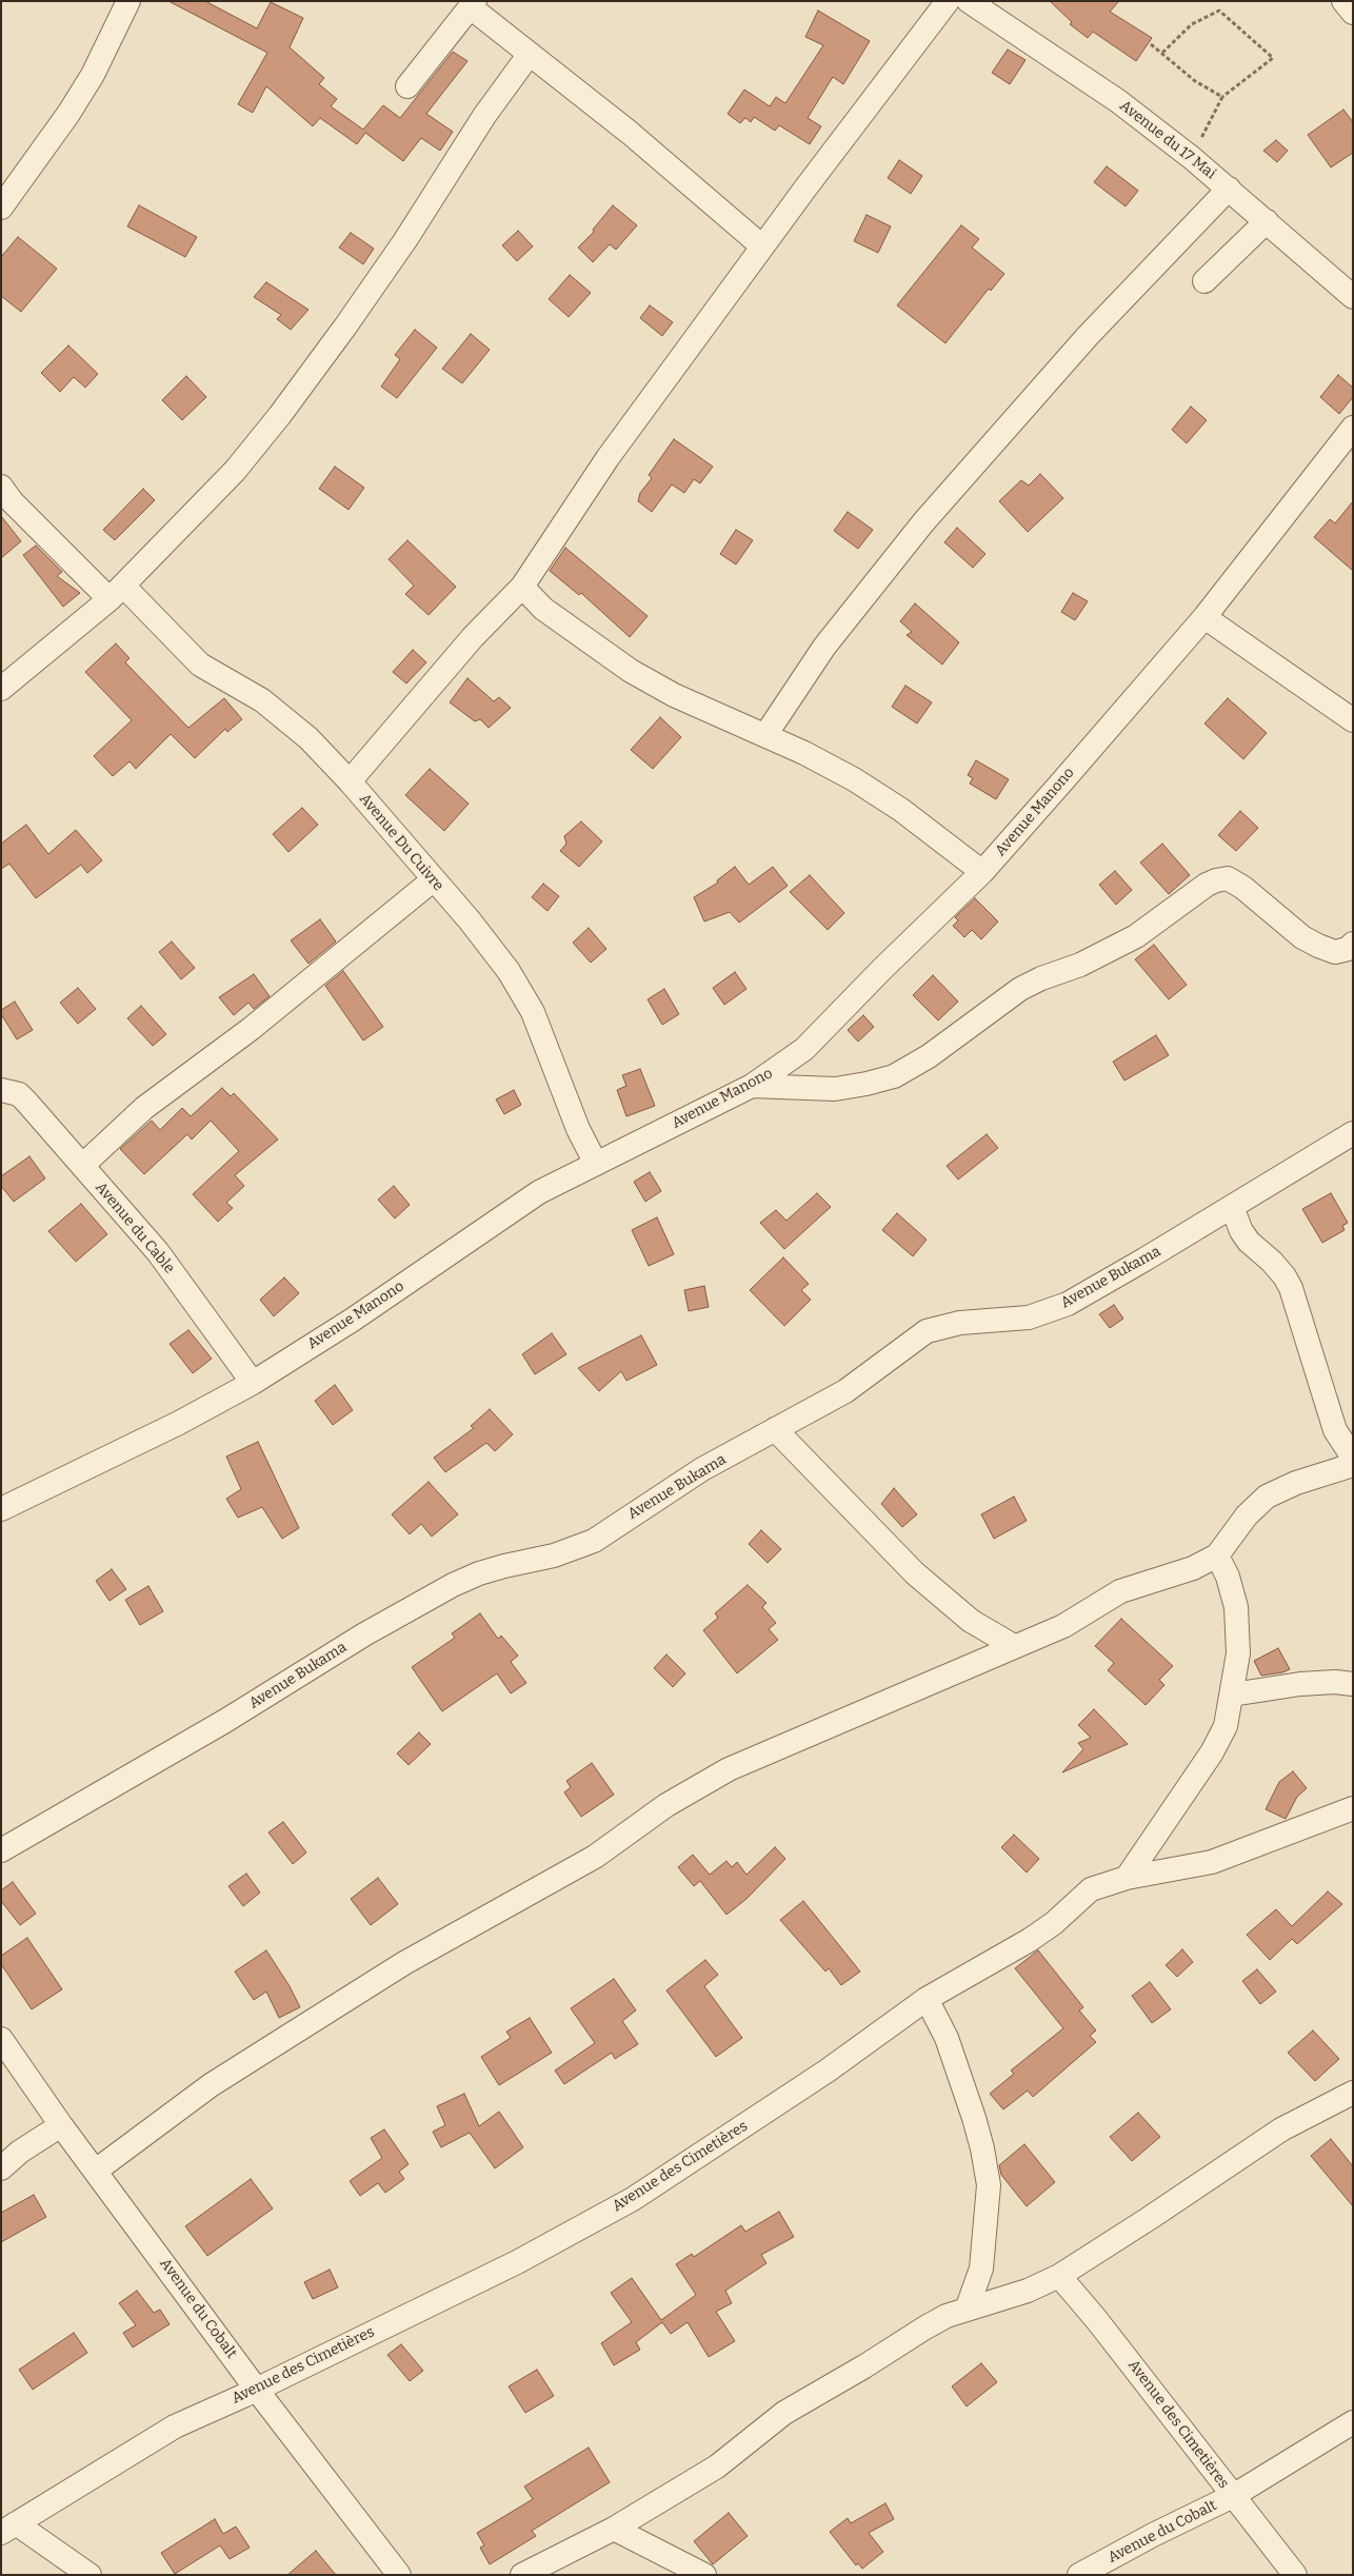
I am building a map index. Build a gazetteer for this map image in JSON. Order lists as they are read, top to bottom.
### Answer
{
  "streets": {
    "street": [
      "Avenue du 17 Mai",
      "Avenue Manono",
      "Avenue Du Cuivre",
      "Avenue du Cable",
      "Avenue Bukama",
      "Avenue des Cimetières",
      "Avenue du Cobalt"
    ]
  },
  "crossings": [
    ["Avenue Manono", "Avenue Du Cuivre"],
    ["Avenue Manono", "Avenue du Cable"],
    ["Avenue des Cimetières", "Avenue du Cobalt"]
  ]
}
